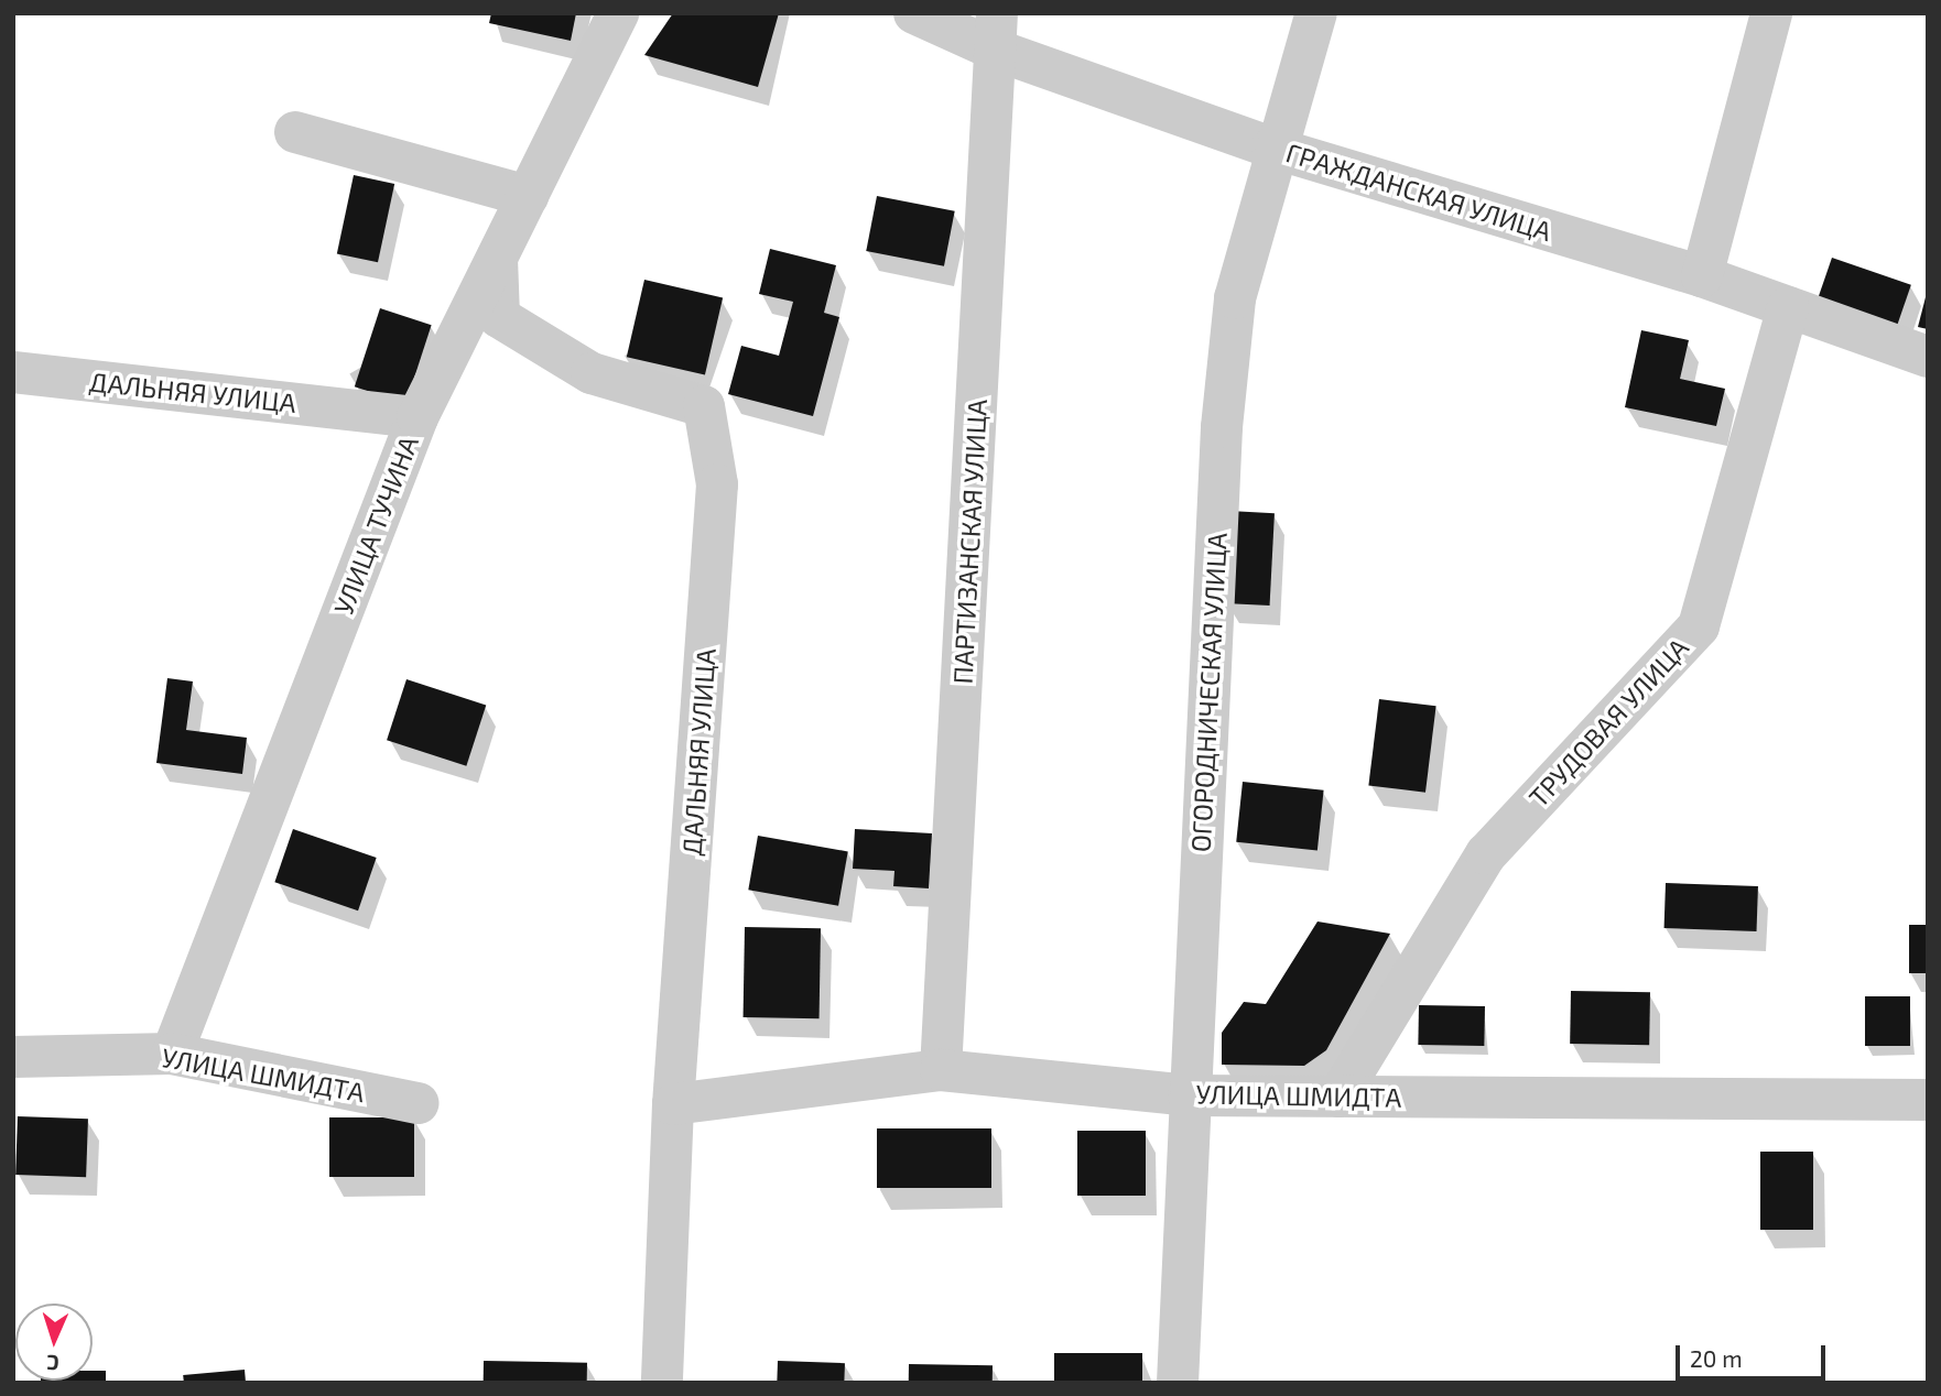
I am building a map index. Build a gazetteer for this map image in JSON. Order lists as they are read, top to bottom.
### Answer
{
  "streets": {
    "street": [
      "ГРАЖДАНСКАЯ УЛИЦА",
      "ДАЛЬНЯЯ УЛИЦА",
      "УЛИЦА ТУЧИНА",
      "ПАРТИЗАНСКАЯ УЛИЦА",
      "ОГОРОДНИЧЕСКАЯ УЛИЦА",
      "ТРУДОВАЯ УЛИЦА",
      "УЛИЦА ШМИДТА"
    ]
  },
  "crossings": [
    ["ГРАЖДАНСКАЯ УЛИЦА", "ПАРТИЗАНСКАЯ УЛИЦА"],
    ["ГРАЖДАНСКАЯ УЛИЦА", "ОГОРОДНИЧЕСКАЯ УЛИЦА"],
    ["ГРАЖДАНСКАЯ УЛИЦА", "ТРУДОВАЯ УЛИЦА"],
    ["ДАЛЬНЯЯ УЛИЦА", "УЛИЦА ТУЧИНА"],
    ["ДАЛЬНЯЯ УЛИЦА", "УЛИЦА ШМИДТА"],
    ["УЛИЦА ТУЧИНА", "УЛИЦА ШМИДТА"],
    ["ПАРТИЗАНСКАЯ УЛИЦА", "УЛИЦА ШМИДТА"],
    ["ОГОРОДНИЧЕСКАЯ УЛИЦА", "УЛИЦА ШМИДТА"],
    ["ТРУДОВАЯ УЛИЦА", "УЛИЦА ШМИДТА"]
  ],
  "scale_bar": "20 m",
  "north": "bottom"
}
